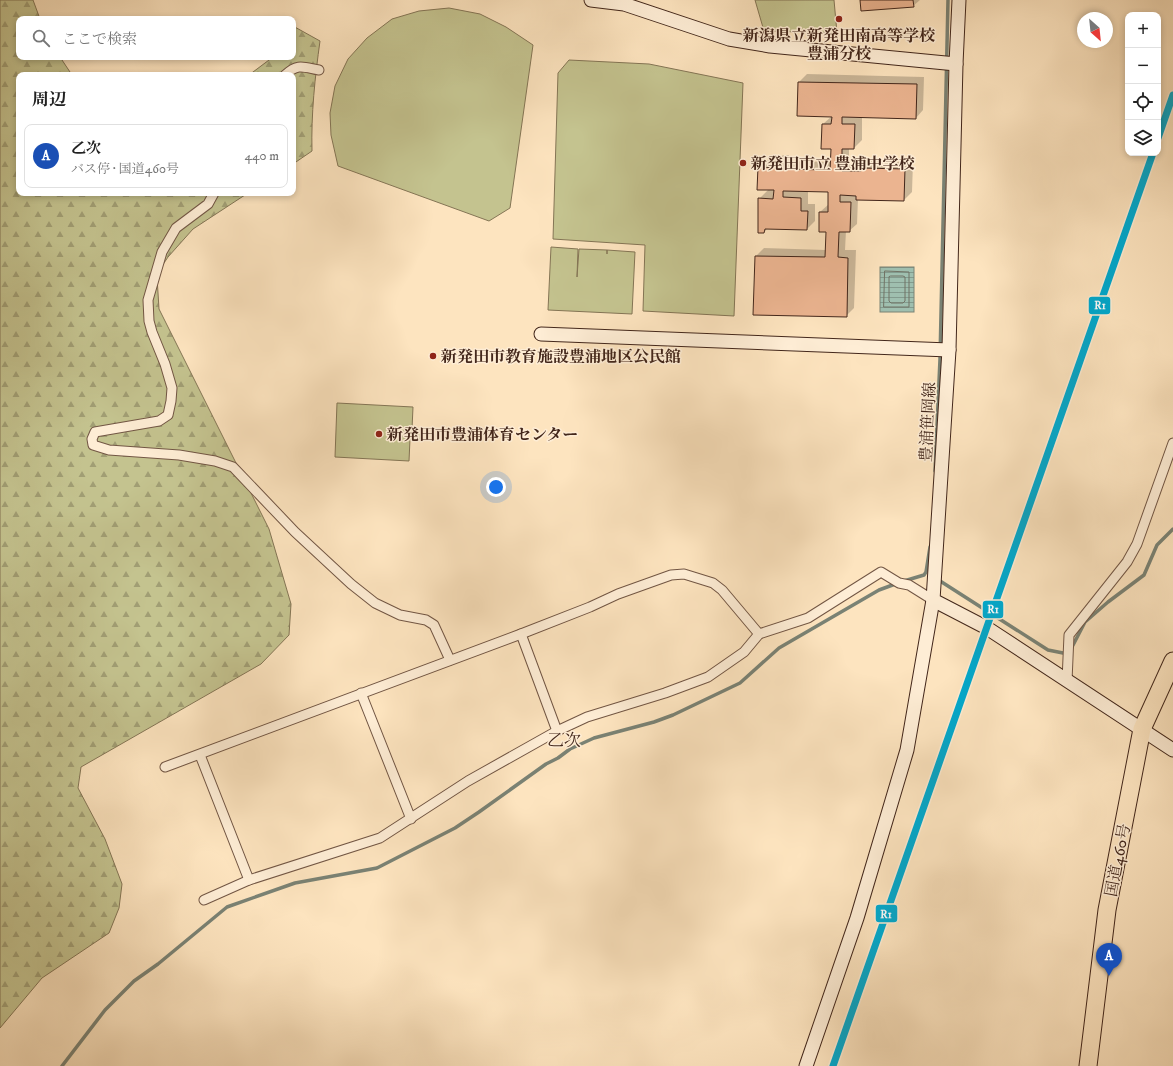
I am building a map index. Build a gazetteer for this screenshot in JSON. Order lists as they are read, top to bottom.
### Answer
{
  "streets": {
    "highway": ["国道460号"],
    "street": ["豊浦笹岡線"]
  },
  "districts": ["乙次"],
  "places": [
    "新潟県立新発田南高等学校 豊浦分校",
    "新発田市立 豊浦中学校",
    "新発田市教育施設豊浦地区公民館",
    "新発田市豊浦体育センター"
  ],
  "lines": ["transit line R1"],
  "north": "bottom right",
  "page": {
    "map_buttons": ["+", "−"],
    "search": "ここで検索",
    "heading": "周辺",
    "list": [
      {
        "mark": "A",
        "name": "乙次",
        "note": "バス停 · 国道460号",
        "value": "440 m"
      }
    ],
    "pins": "A"
  }
}
